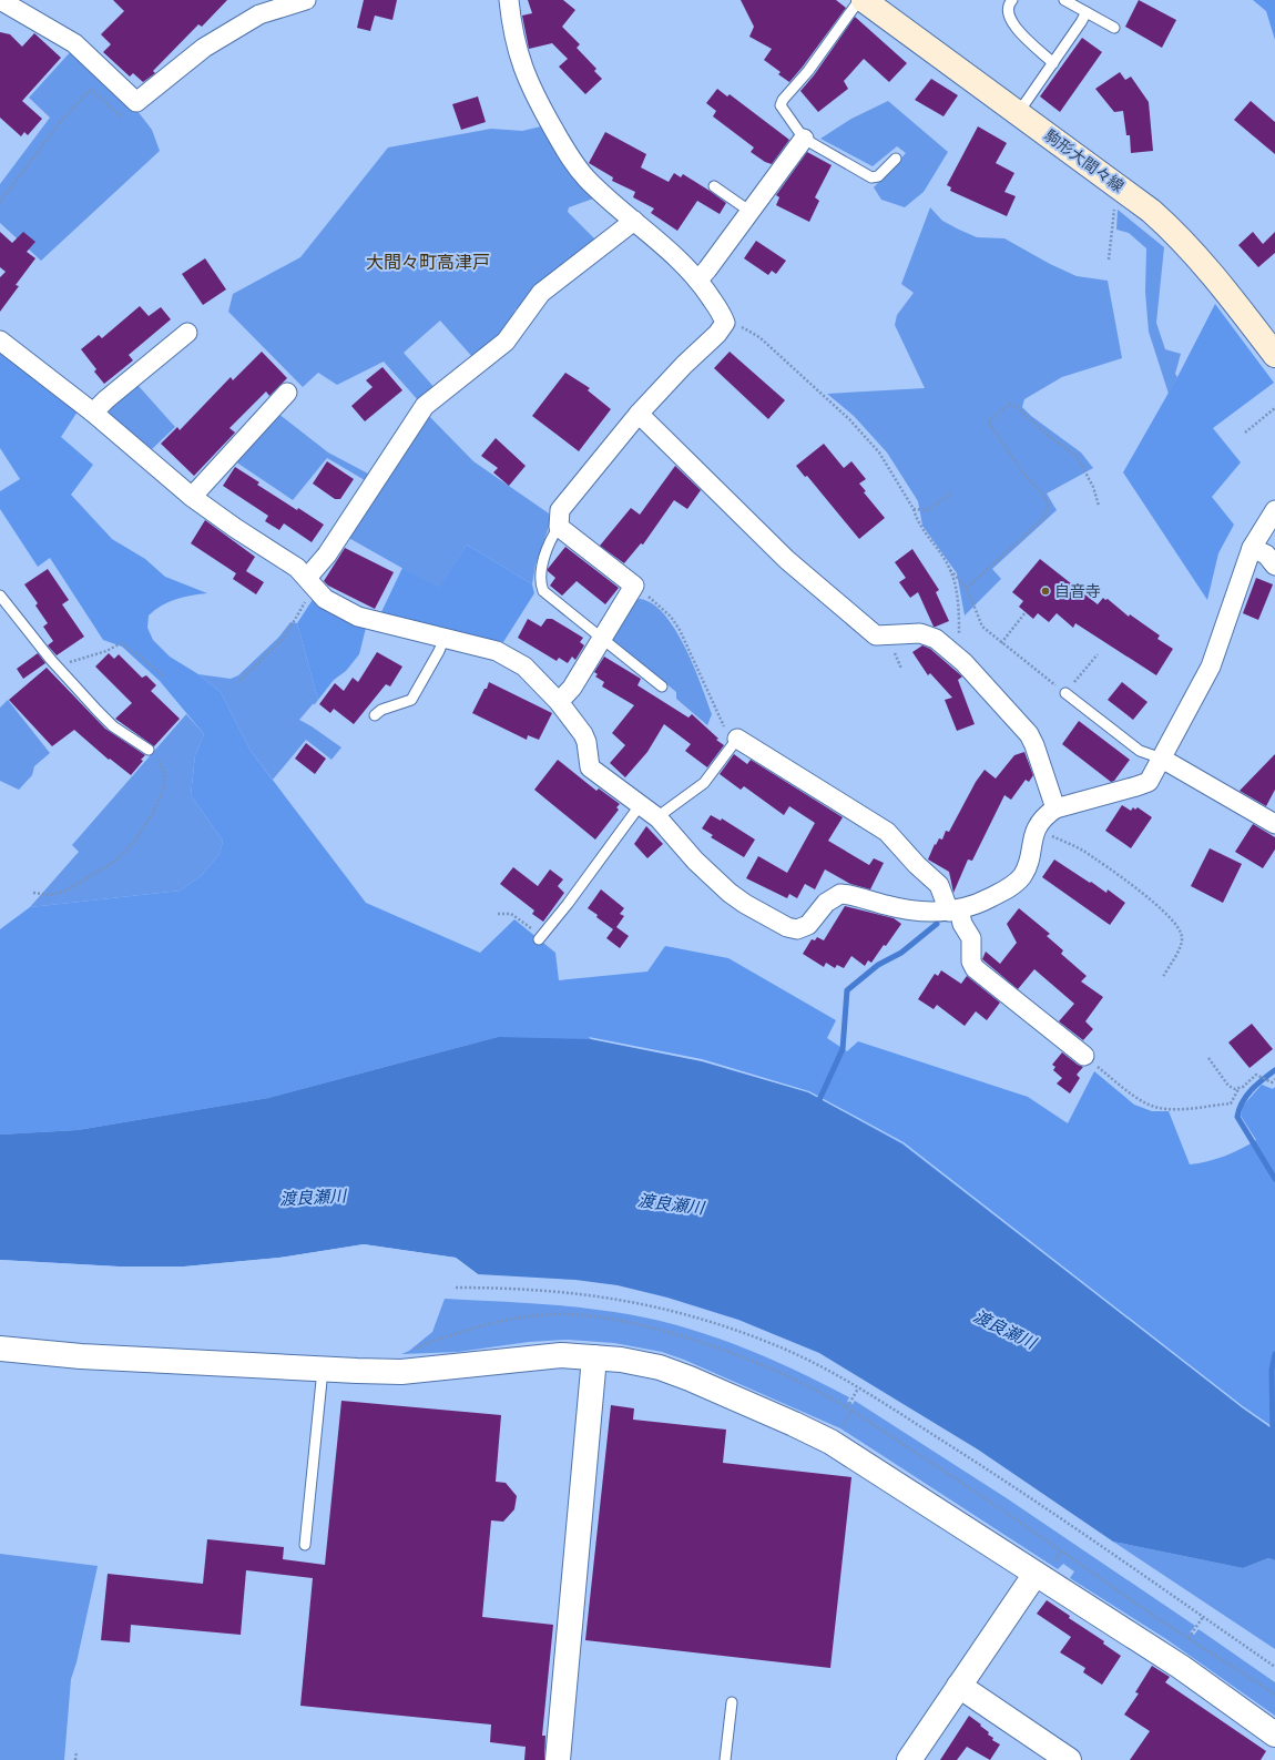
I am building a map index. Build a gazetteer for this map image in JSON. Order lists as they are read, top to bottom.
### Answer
{
  "streets": {
    "main road": ["駒形大間々線"]
  },
  "districts": ["大間々町高津戸"],
  "water": ["渡良瀬川"],
  "places": ["自音寺"]
}
